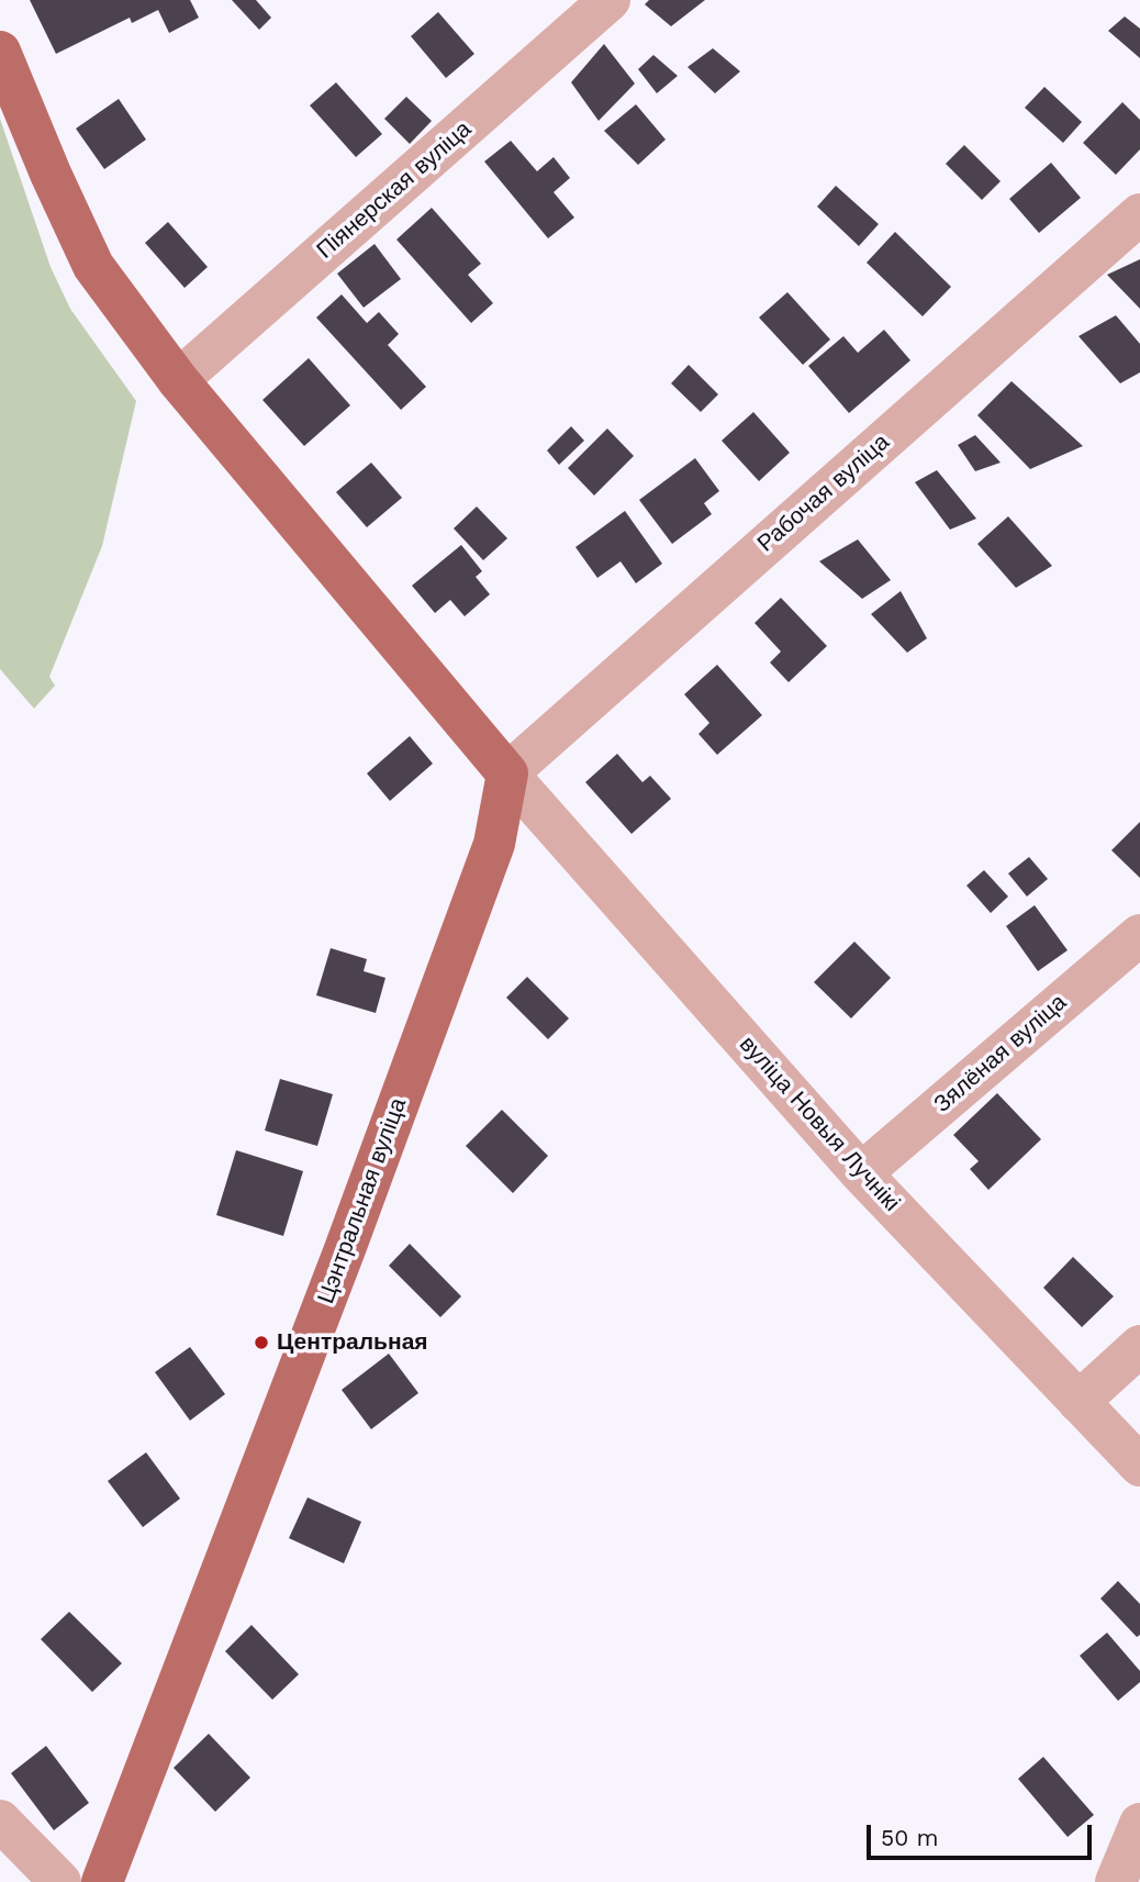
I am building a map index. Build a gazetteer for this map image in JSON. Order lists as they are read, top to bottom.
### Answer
{
  "streets": {
    "main road": ["Цэнтральная вуліца"],
    "street": [
      "Піянерская вуліца",
      "Рабочая вуліца",
      "Зялёная вуліца",
      "вуліца Новыя Лучнікі"
    ]
  },
  "crossings": [
    ["Рабочая вуліца", "вуліца Новыя Лучнікі"],
    ["Рабочая вуліца", "Цэнтральная вуліца"],
    ["Зялёная вуліца", "вуліца Новыя Лучнікі"],
    ["вуліца Новыя Лучнікі", "Цэнтральная вуліца"]
  ],
  "places": ["Центральная"],
  "scale_bar": "50 m"
}
